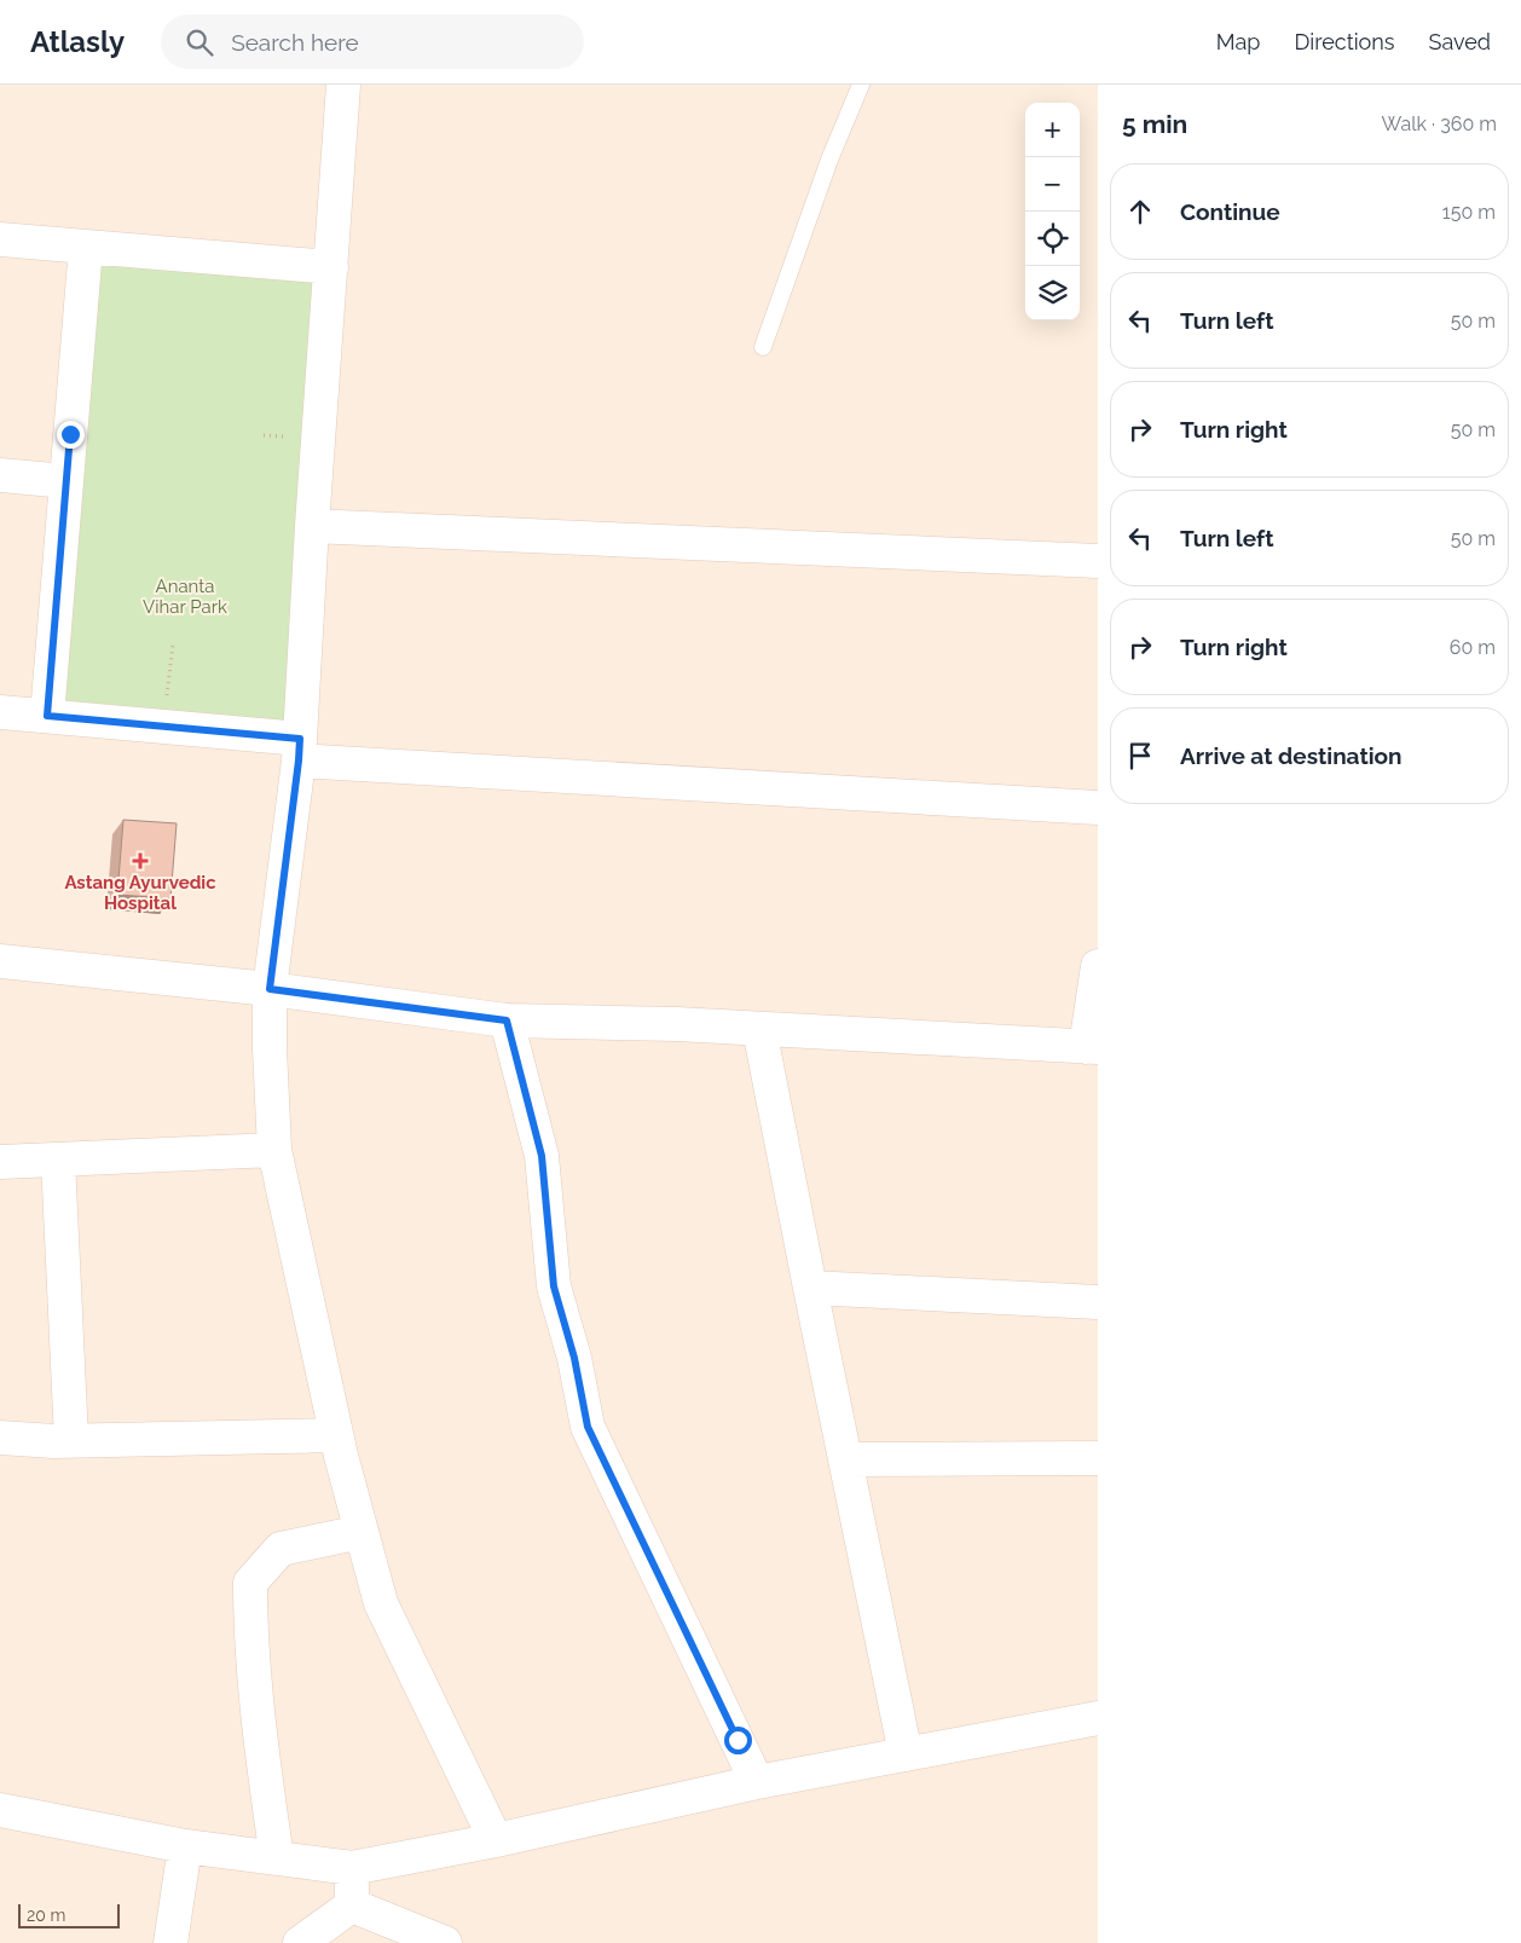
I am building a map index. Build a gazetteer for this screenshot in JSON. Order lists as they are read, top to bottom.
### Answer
{
  "parks": ["Ananta Vihar Park"],
  "places": {
    "health": ["Astang Ayurvedic Hospital"]
  },
  "scale_bar": "20 m",
  "page": {
    "header": "Atlasly",
    "search": "Search here",
    "nav": ["Map", "Directions", "Saved"],
    "heading": ["5 min", "Walk · 360 m"],
    "map_buttons": ["+", "−"],
    "list": [
      ["Continue", "150 m"],
      ["Turn left", "50 m"],
      ["Turn right", "50 m"],
      ["Turn left", "50 m"],
      ["Turn right", "60 m"],
      "Arrive at destination"
    ],
    "scale": "20 m"
  }
}
